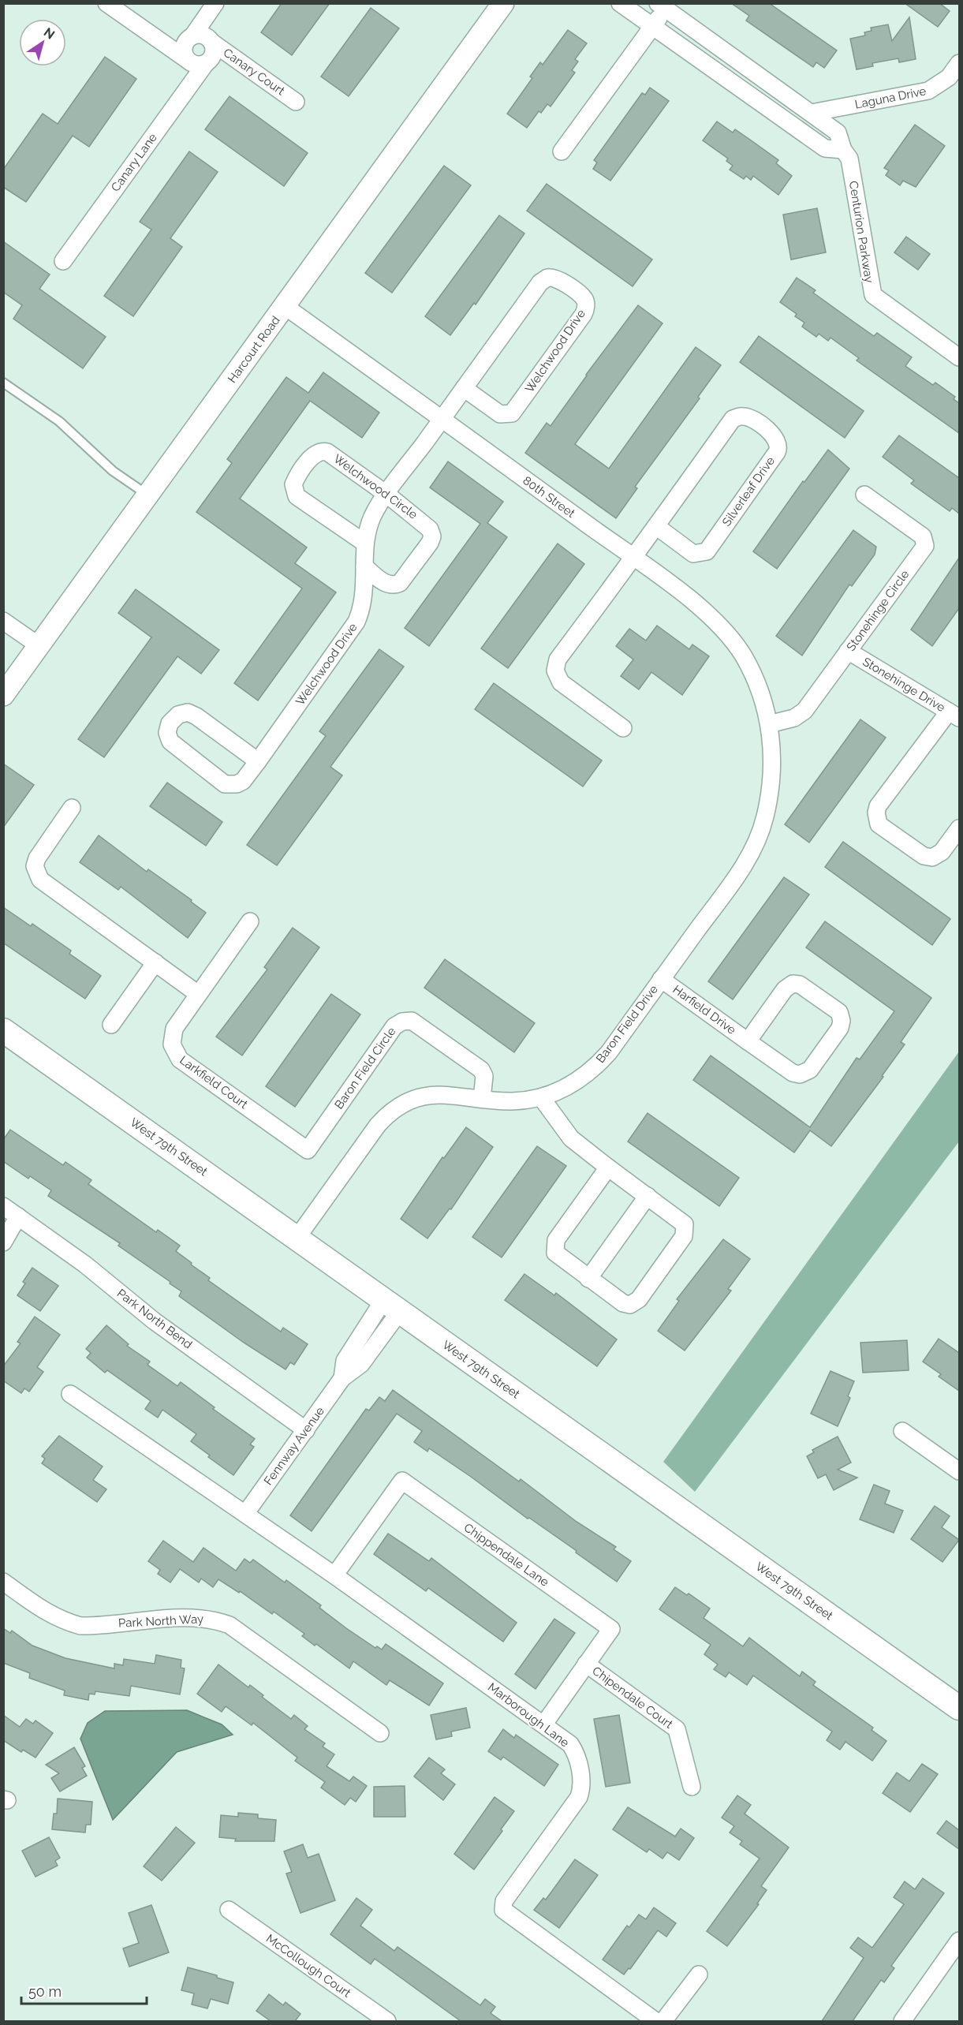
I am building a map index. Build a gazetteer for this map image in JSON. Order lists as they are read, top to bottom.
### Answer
{
  "streets": {
    "main road": ["West 79th Street"],
    "street": [
      "Canary Court",
      "Laguna Drive",
      "Canary Lane",
      "Centurion Parkway",
      "Harcourt Road",
      "Welchwood Drive",
      "Welchwood Circle",
      "Silverleaf Drive",
      "80th Street",
      "Stonehinge Circle",
      "Stonehinge Drive",
      "Harfield Drive",
      "Baron Field Drive",
      "Baron Field Circle",
      "Larkfield Court",
      "Park North Bend",
      "Fennway Avenue",
      "Chippendale Lane",
      "Park North Way",
      "Chipendale Court",
      "Marborough Lane",
      "McCollough Court"
    ]
  },
  "crossings": [
    ["Canary Court", "Canary Lane"],
    ["Laguna Drive", "Centurion Parkway"],
    ["Harcourt Road", "80th Street"],
    ["Welchwood Drive", "Welchwood Circle"],
    ["Welchwood Drive", "80th Street"],
    ["Silverleaf Drive", "80th Street"],
    ["80th Street", "Stonehinge Circle"],
    ["80th Street", "Baron Field Drive"],
    ["Stonehinge Circle", "Stonehinge Drive"],
    ["Stonehinge Circle", "Baron Field Drive"],
    ["Harfield Drive", "Baron Field Drive"],
    ["Baron Field Drive", "Baron Field Circle"],
    ["Baron Field Drive", "West 79th Street"],
    ["Baron Field Circle", "Larkfield Court"],
    ["West 79th Street", "Fennway Avenue"],
    ["Park North Bend", "Fennway Avenue"],
    ["Fennway Avenue", "Marborough Lane"],
    ["Chippendale Lane", "Chipendale Court"],
    ["Chippendale Lane", "Marborough Lane"]
  ],
  "scale_bar": "50 m",
  "north": "top right"
}
